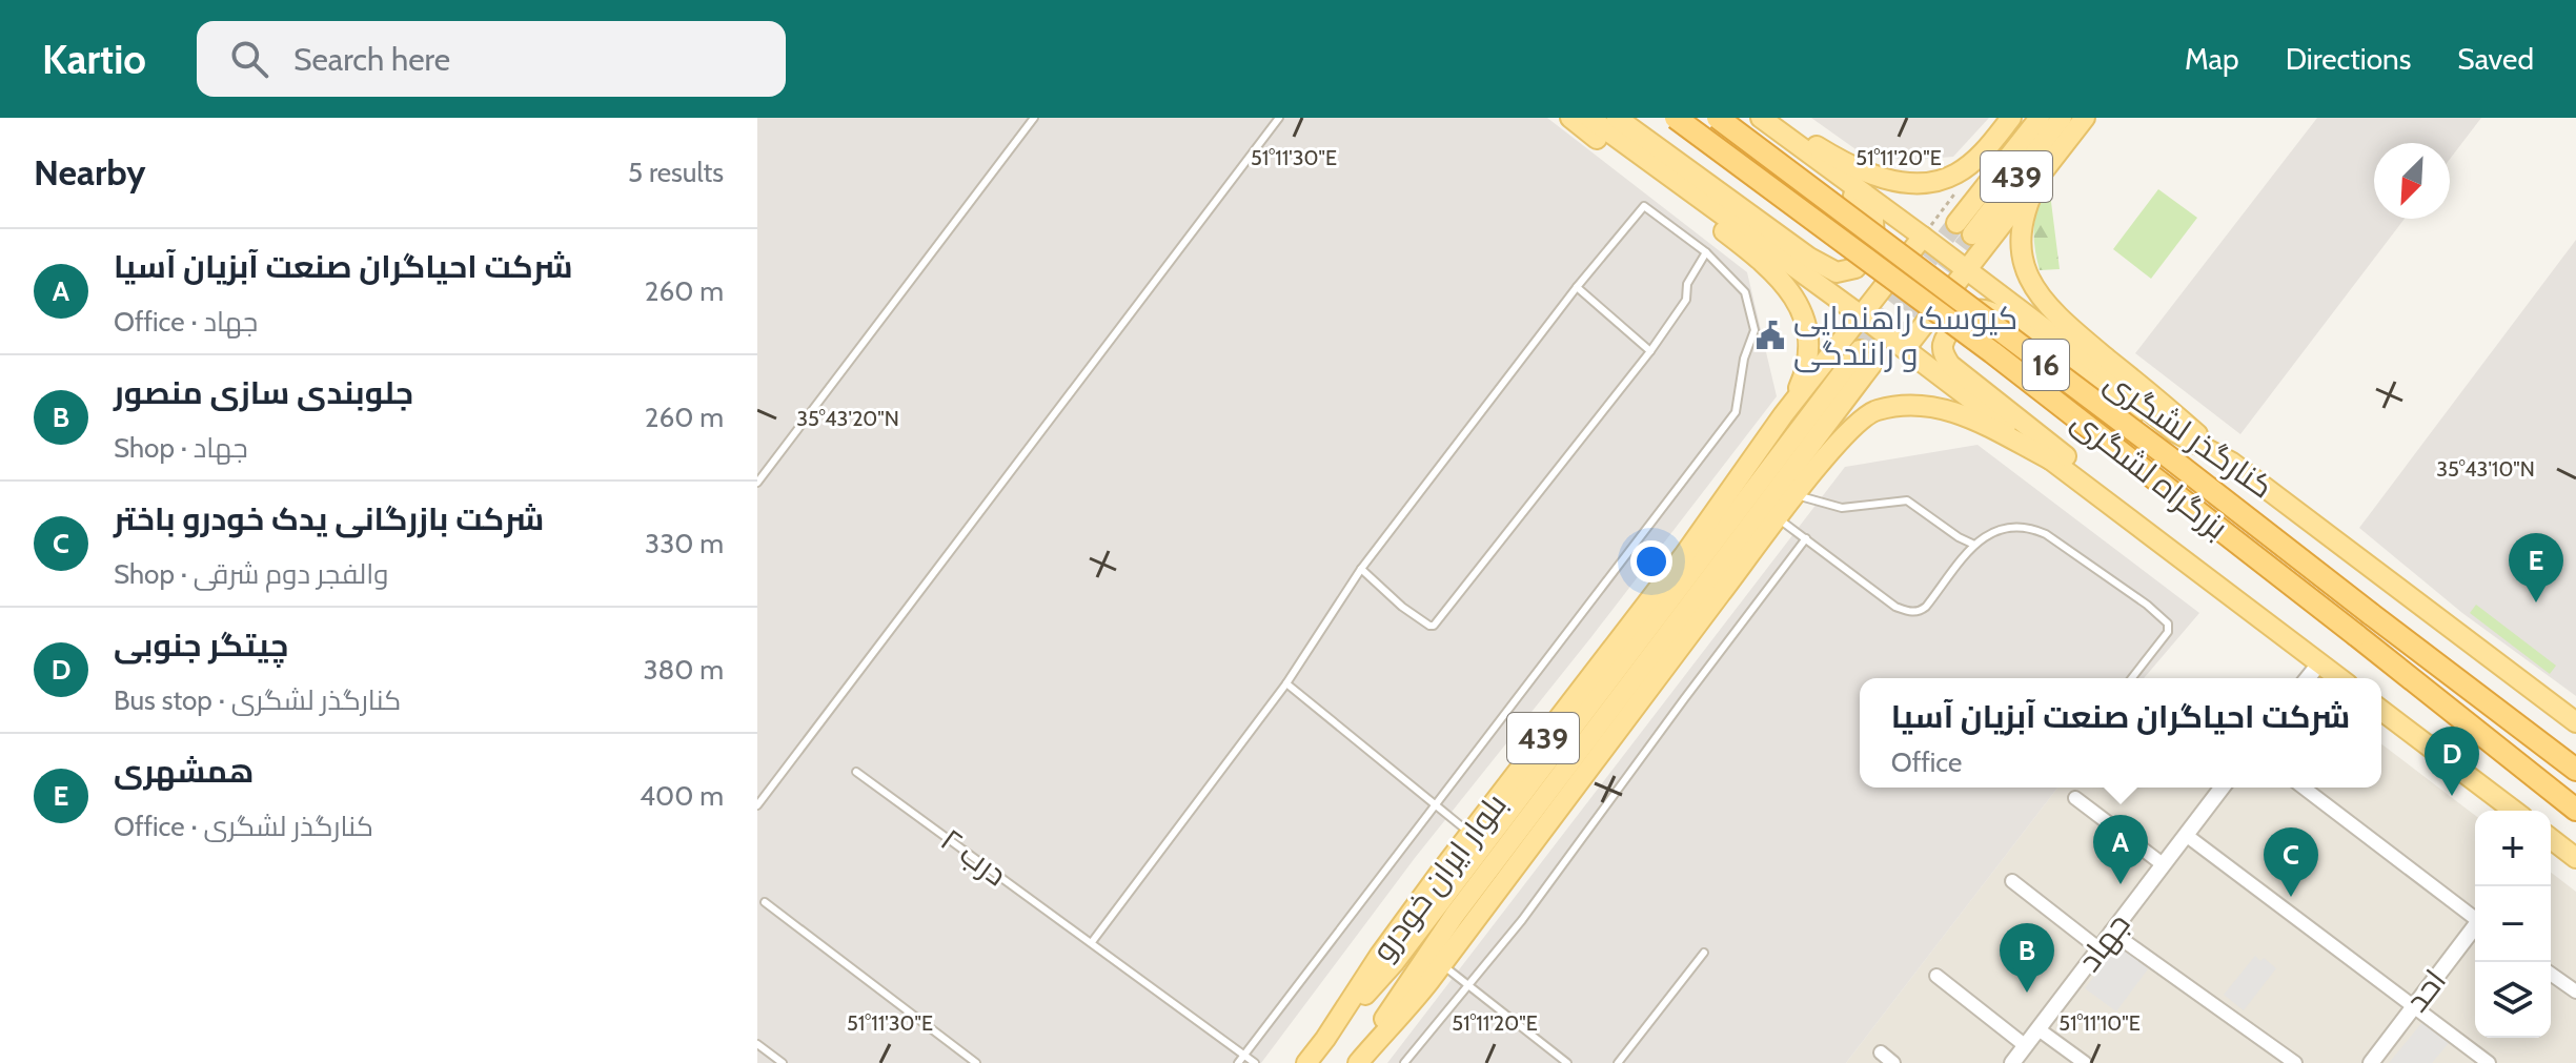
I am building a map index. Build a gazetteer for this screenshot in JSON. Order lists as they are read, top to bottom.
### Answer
{
  "streets": {
    "highway": ["16", "بزرگراه لشگری"],
    "main road": ["439", "کنارگذر لشگری", "بلوار ایران خودرو"],
    "street": ["جهاد", "احد"],
    "lane": ["درب ۲"]
  },
  "crossings": [
    ["439", "کنارگذر لشگری"],
    ["کنارگذر لشگری", "بلوار ایران خودرو"]
  ],
  "places": {
    "public building": ["کیوسک راهنمایی و رانندگی"]
  },
  "north": "bottom left",
  "page": {
    "header": "Kartio",
    "search": "Search here",
    "nav": ["Map", "Directions", "Saved"],
    "heading": ["Nearby", "5 results"],
    "list": [
      {
        "mark": "A",
        "name": "شرکت احیاگران صنعت آبزیان آسیا",
        "note": "Office · جهاد",
        "value": "260 m"
      },
      {
        "mark": "B",
        "name": "جلوبندی سازی منصور",
        "note": "Shop · جهاد",
        "value": "260 m"
      },
      {
        "mark": "C",
        "name": "شرکت بازرگانی یدک خودرو باختر",
        "note": "Shop · والفجر دوم شرقی",
        "value": "330 m"
      },
      {
        "mark": "D",
        "name": "چیتگر جنوبی",
        "note": "Bus stop · کنارگذر لشگری",
        "value": "380 m"
      },
      {
        "mark": "E",
        "name": "همشهری",
        "note": "Office · کنارگذر لشگری",
        "value": "400 m"
      }
    ],
    "pins": [
      "E",
      "D",
      "A",
      "C",
      "B"
    ],
    "popup": ["شرکت احیاگران صنعت آبزیان آسیا", "Office"],
    "map_buttons": ["+", "−"]
  },
  "coordinates": [
    "51°11'30\"E",
    "51°11'20\"E",
    "35°43'20\"N",
    "35°43'10\"N",
    "51°11'10\"E"
  ]
}
